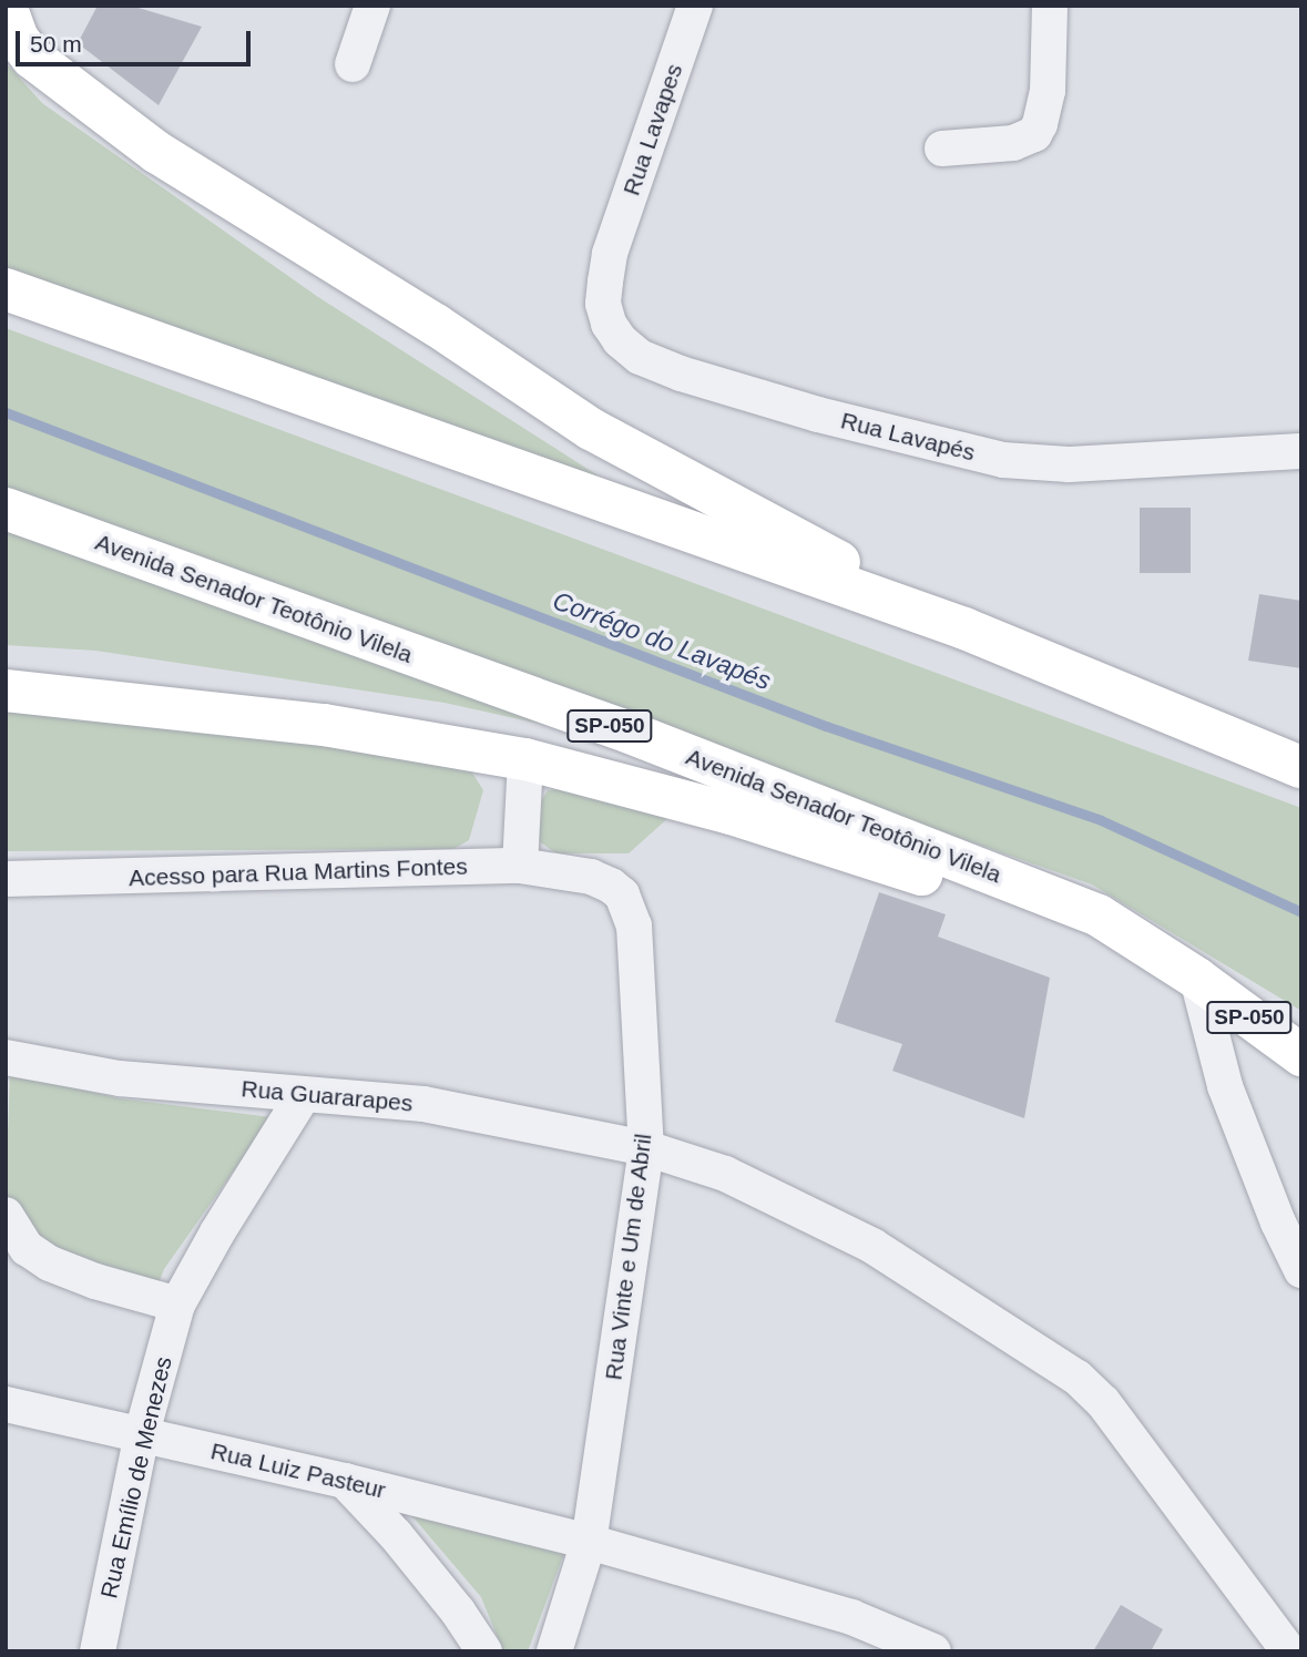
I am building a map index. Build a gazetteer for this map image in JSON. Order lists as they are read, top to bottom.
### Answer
{
  "streets": {
    "highway": ["Avenida Senador Teotônio Vilela", "SP-050"],
    "street": [
      "Rua Lavapes",
      "Rua Lavapés",
      "Acesso para Rua Martins Fontes",
      "Rua Guararapes",
      "Rua Vinte e Um de Abril",
      "Rua Luiz Pasteur",
      "Rua Emílio de Menezes"
    ]
  },
  "crossings": [
    ["Rua Lavapes", "Rua Lavapés"],
    ["Acesso para Rua Martins Fontes", "Rua Vinte e Um de Abril"],
    ["Rua Guararapes", "Rua Vinte e Um de Abril"],
    ["Rua Guararapes", "Rua Emílio de Menezes"],
    ["Rua Vinte e Um de Abril", "Rua Luiz Pasteur"],
    ["Rua Luiz Pasteur", "Rua Emílio de Menezes"]
  ],
  "water": ["Corrégo do Lavapés"],
  "scale_bar": "50 m"
}
